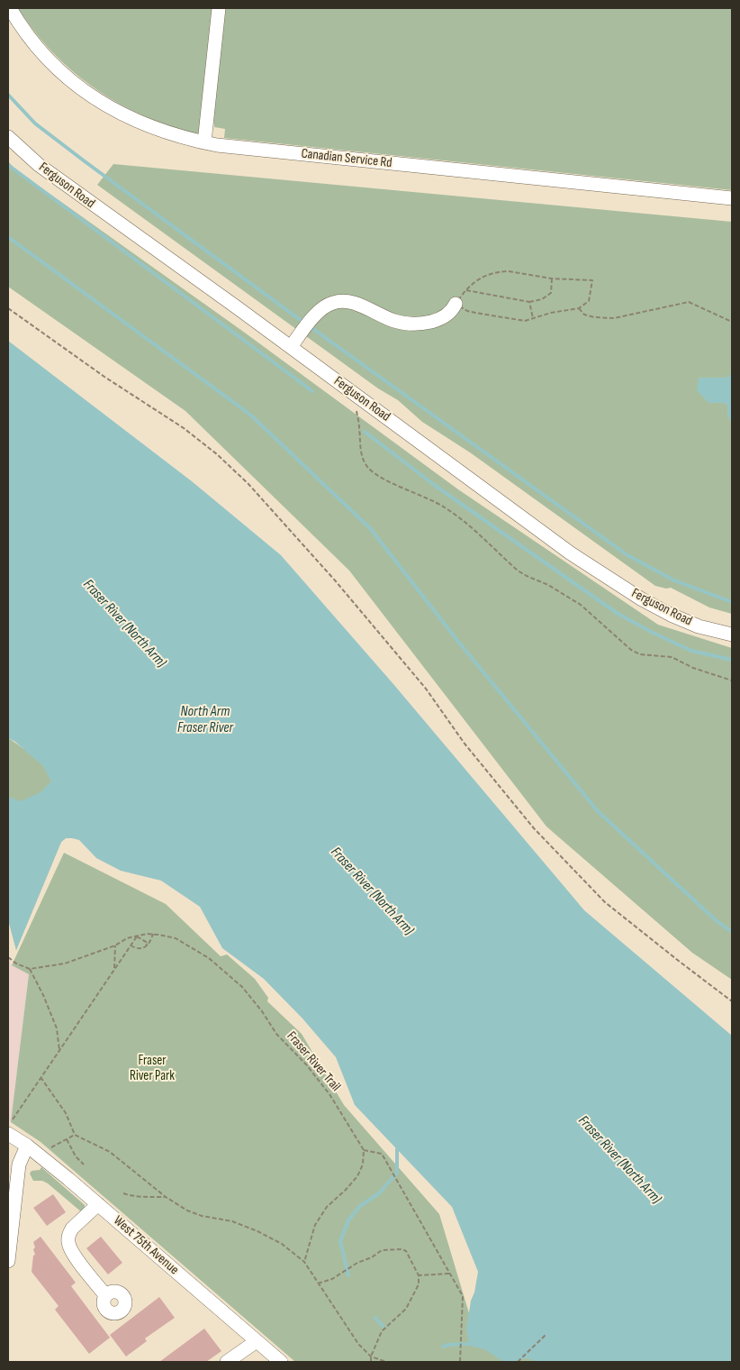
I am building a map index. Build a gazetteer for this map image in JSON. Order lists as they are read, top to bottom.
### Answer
{
  "streets": {
    "street": ["Canadian Service Rd", "Ferguson Road", "West 75th Avenue"],
    "path": ["Fraser River Trail"]
  },
  "water": ["Fraser River (North Arm)", "North Arm Fraser River"],
  "parks": ["Fraser River Park"]
}
